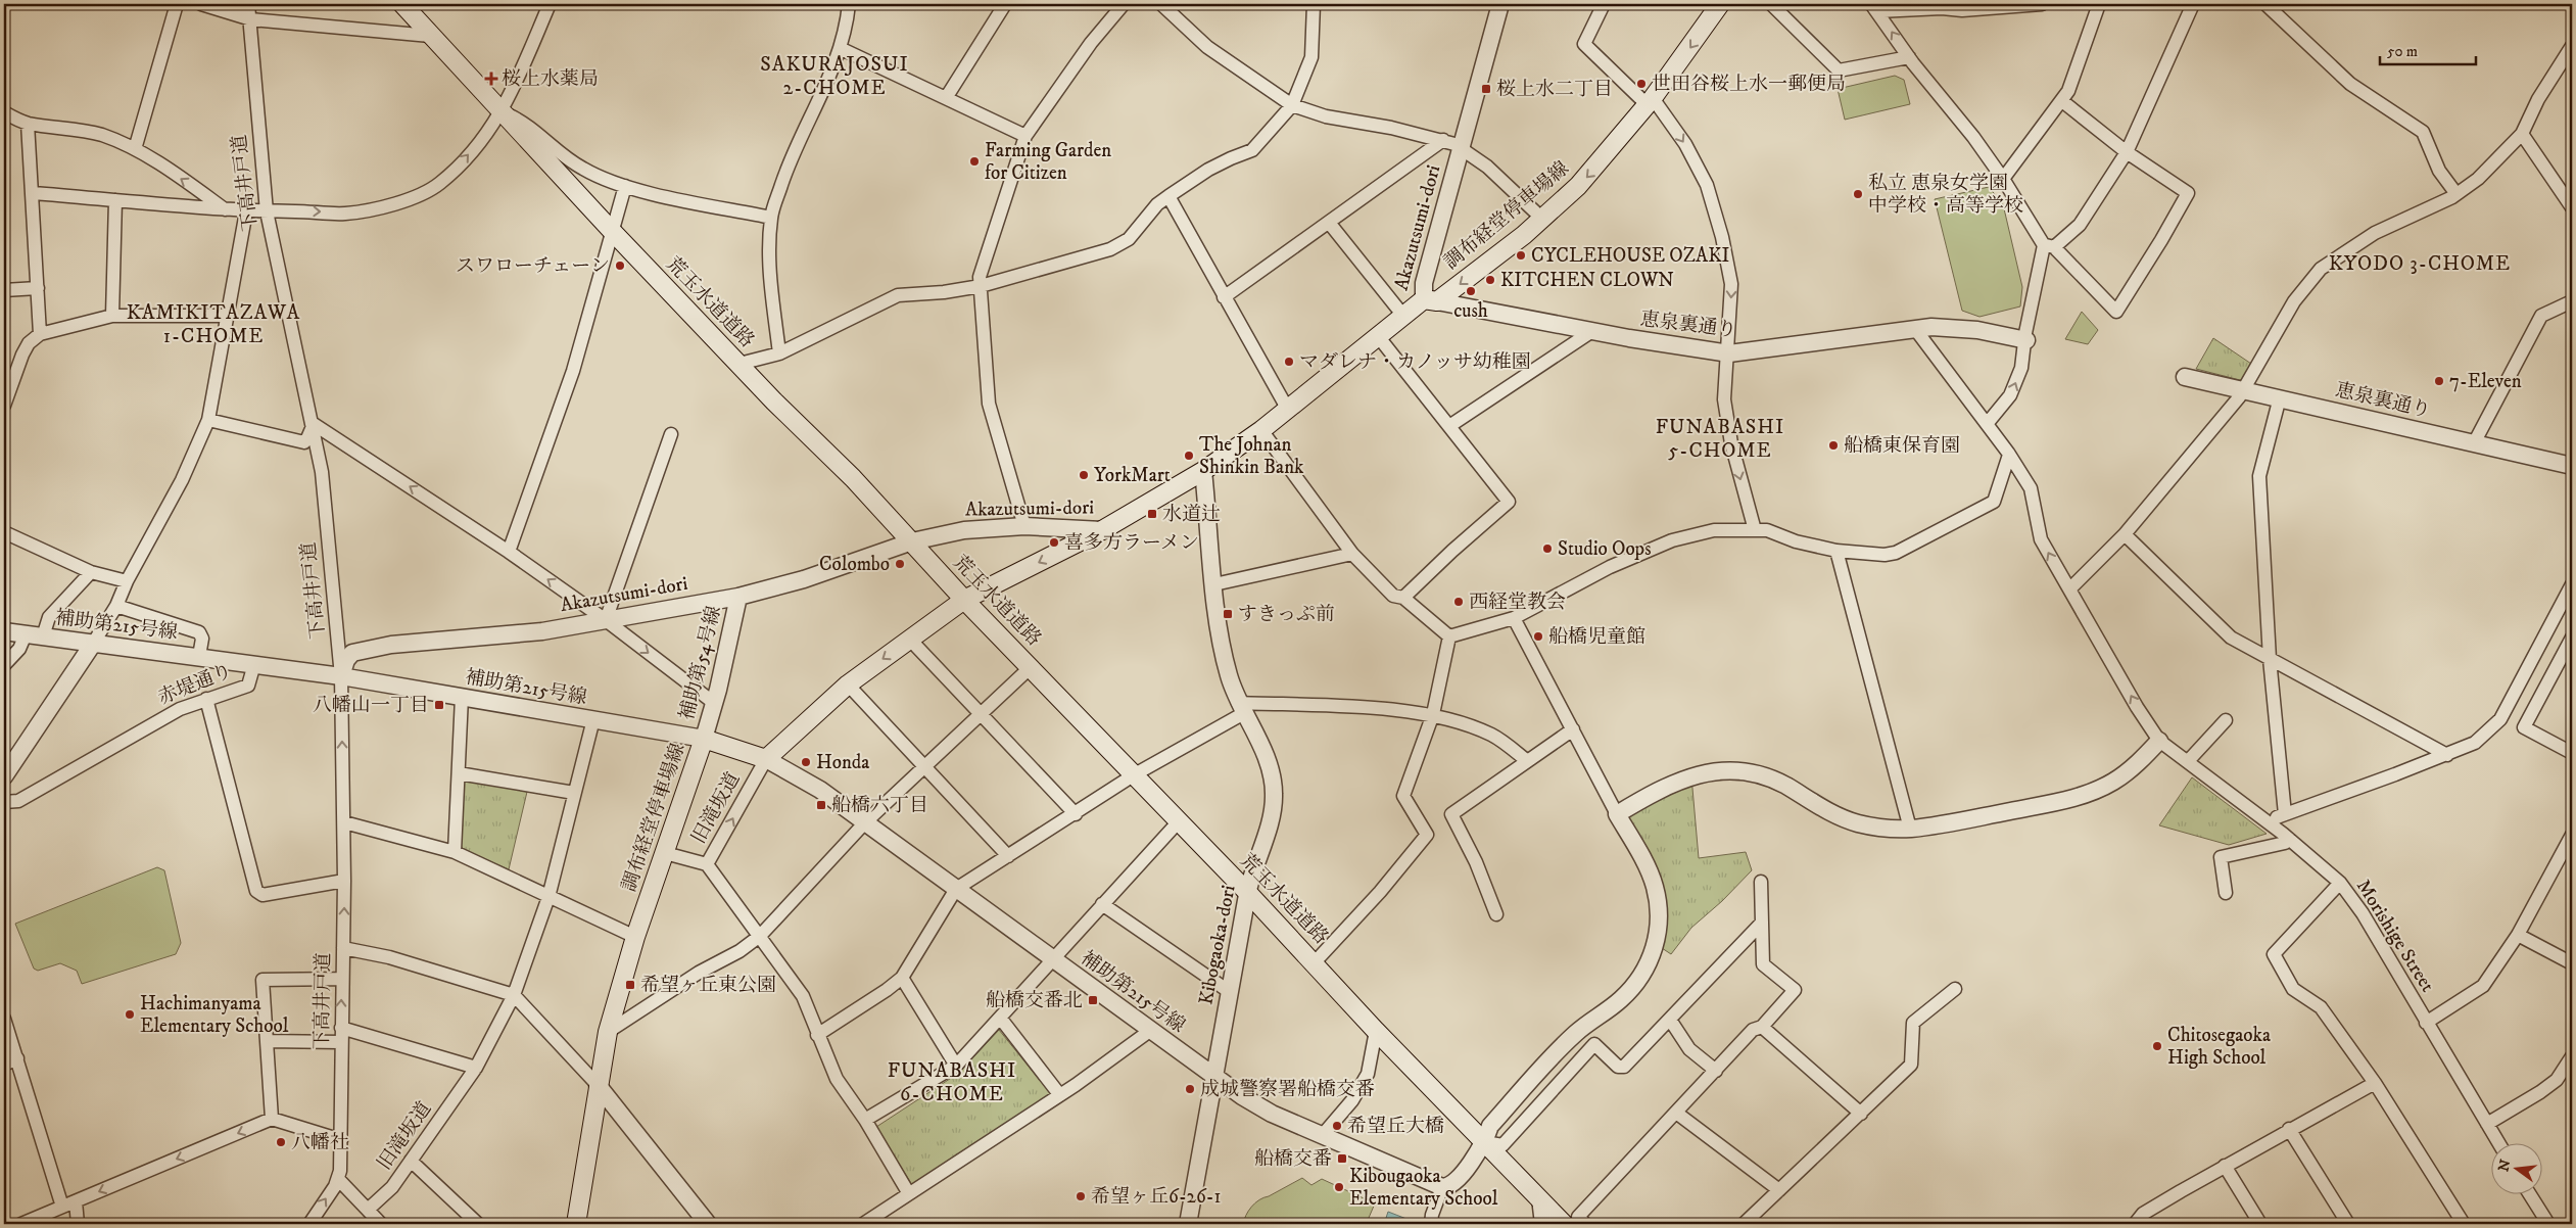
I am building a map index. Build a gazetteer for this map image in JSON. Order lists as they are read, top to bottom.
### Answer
{
  "streets": {
    "main road": ["調布経堂停車場線", "Akazutsumi-dori", "荒玉水道道路"],
    "street": [
      "下高井戸道",
      "恵泉裏通り",
      "補助第215号線",
      "補助第54号線",
      "赤堤通り",
      "旧滝坂道",
      "Morishige Street",
      "Kibogaoka-dori"
    ]
  },
  "crossings": [
    ["下高井戸道", "補助第215号線"],
    ["下高井戸道", "赤堤通り"],
    ["調布経堂停車場線", "Akazutsumi-dori"],
    ["調布経堂停車場線", "恵泉裏通り"],
    ["調布経堂停車場線", "補助第215号線"],
    ["調布経堂停車場線", "補助第54号線"],
    ["調布経堂停車場線", "旧滝坂道"],
    ["Akazutsumi-dori", "荒玉水道道路"],
    ["Akazutsumi-dori", "恵泉裏通り"],
    ["Akazutsumi-dori", "補助第54号線"],
    ["Akazutsumi-dori", "Kibogaoka-dori"],
    ["荒玉水道道路", "Kibogaoka-dori"],
    ["補助第215号線", "補助第54号線"],
    ["補助第215号線", "赤堤通り"],
    ["補助第215号線", "旧滝坂道"],
    ["補助第215号線", "Kibogaoka-dori"]
  ],
  "one_way": ["調布経堂停車場線"],
  "districts": [
    "SAKURAJOSUI 2-CHOME",
    "KYODO 3-CHOME",
    "KAMIKITAZAWA 1-CHOME",
    "FUNABASHI 5-CHOME",
    "FUNABASHI 6-CHOME"
  ],
  "places": {
    "health": ["桜上水薬局"],
    "other": [
      "世田谷桜上水一郵便局",
      "Farming Garden for Citizen",
      "私立 恵泉女学園 中学校・高等学校",
      "CYCLEHOUSE OZAKI",
      "スワローチェーン",
      "KITCHEN CLOWN",
      "cush",
      "マダレナ・カノッサ幼稚園",
      "7-Eleven",
      "船橋東保育園",
      "The Johnan Shinkin Bank",
      "YorkMart",
      "喜多方ラーメン",
      "Studio Oops",
      "Colombo",
      "西経堂教会",
      "船橋児童館",
      "Honda",
      "Hachimanyama Elementary School",
      "Chitosegaoka High School",
      "成城警察署船橋交番",
      "希望丘大橋",
      "八幡社",
      "Kibougaoka Elementary School",
      "希望ヶ丘6-26-1"
    ],
    "transit": [
      "桜上水二丁目",
      "水道辻",
      "すきっぷ前",
      "八幡山一丁目",
      "船橋六丁目",
      "希望ヶ丘東公園",
      "船橋交番北",
      "船橋交番"
    ]
  },
  "scale_bar": "50 m",
  "north": "left"
}
